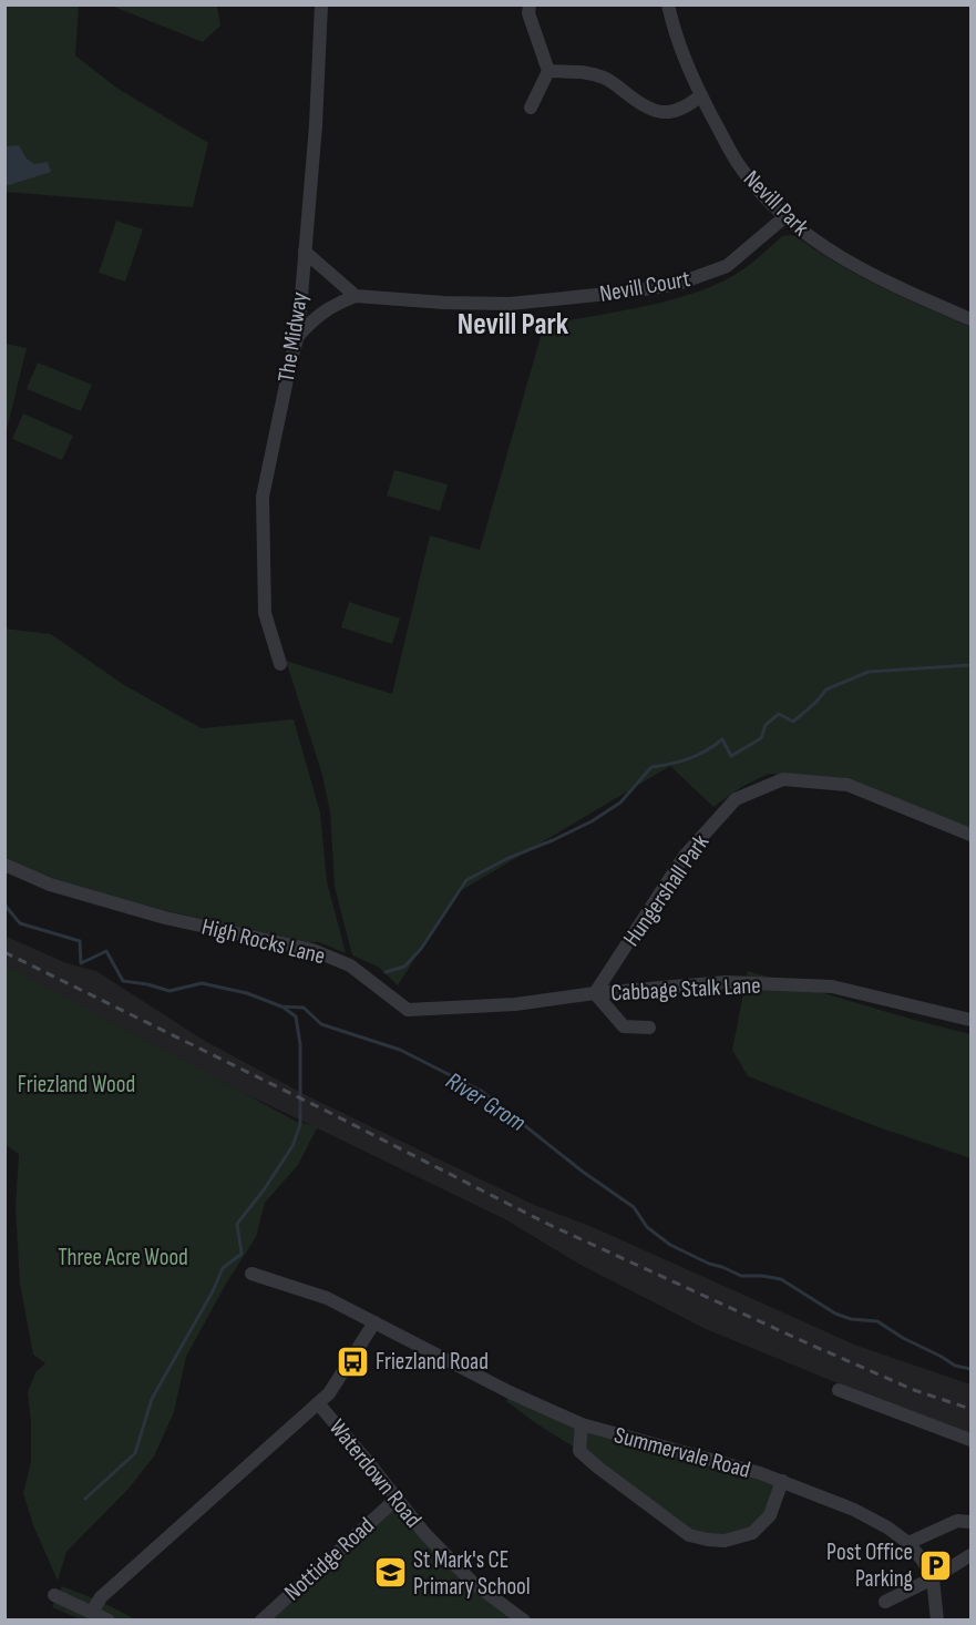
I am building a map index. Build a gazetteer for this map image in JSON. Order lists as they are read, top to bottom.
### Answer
{
  "streets": {
    "street": [
      "Nevill Park",
      "Nevill Court",
      "The Midway",
      "Hungershall Park",
      "High Rocks Lane",
      "Cabbage Stalk Lane",
      "Summervale Road",
      "Waterdown Road",
      "Nottidge Road"
    ]
  },
  "crossings": [
    ["Nevill Park", "Nevill Court"],
    ["Hungershall Park", "High Rocks Lane"],
    ["Hungershall Park", "Cabbage Stalk Lane"],
    ["High Rocks Lane", "Cabbage Stalk Lane"],
    ["Waterdown Road", "Nottidge Road"]
  ],
  "districts": ["Nevill Park"],
  "water": ["River Grom"],
  "parks": ["Friezland Wood", "Three Acre Wood"],
  "places": {
    "bus stop": ["Friezland Road"],
    "parking": ["Post Office Parking"],
    "school or university": ["St Mark's CE Primary School"]
  }
}
